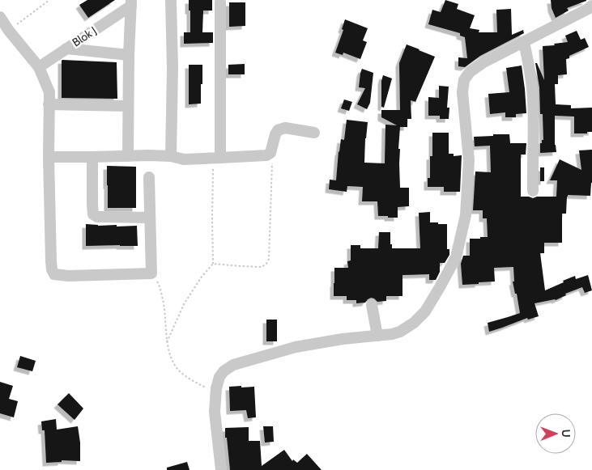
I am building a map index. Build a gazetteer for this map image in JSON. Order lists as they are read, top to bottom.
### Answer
{
  "streets": {
    "street": ["Blok J"]
  },
  "north": "right"
}
